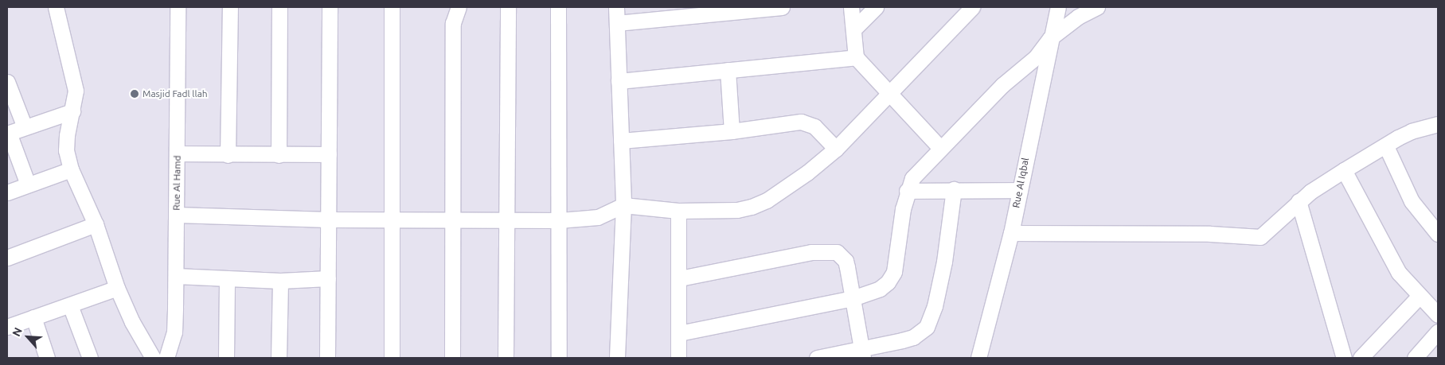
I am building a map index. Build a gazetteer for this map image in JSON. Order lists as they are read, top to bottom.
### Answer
{
  "streets": {
    "street": ["Rue Al Hamd", "Rue Al Iqbal"]
  },
  "places": ["Masjid Fadl llah"],
  "north": "top left"
}
